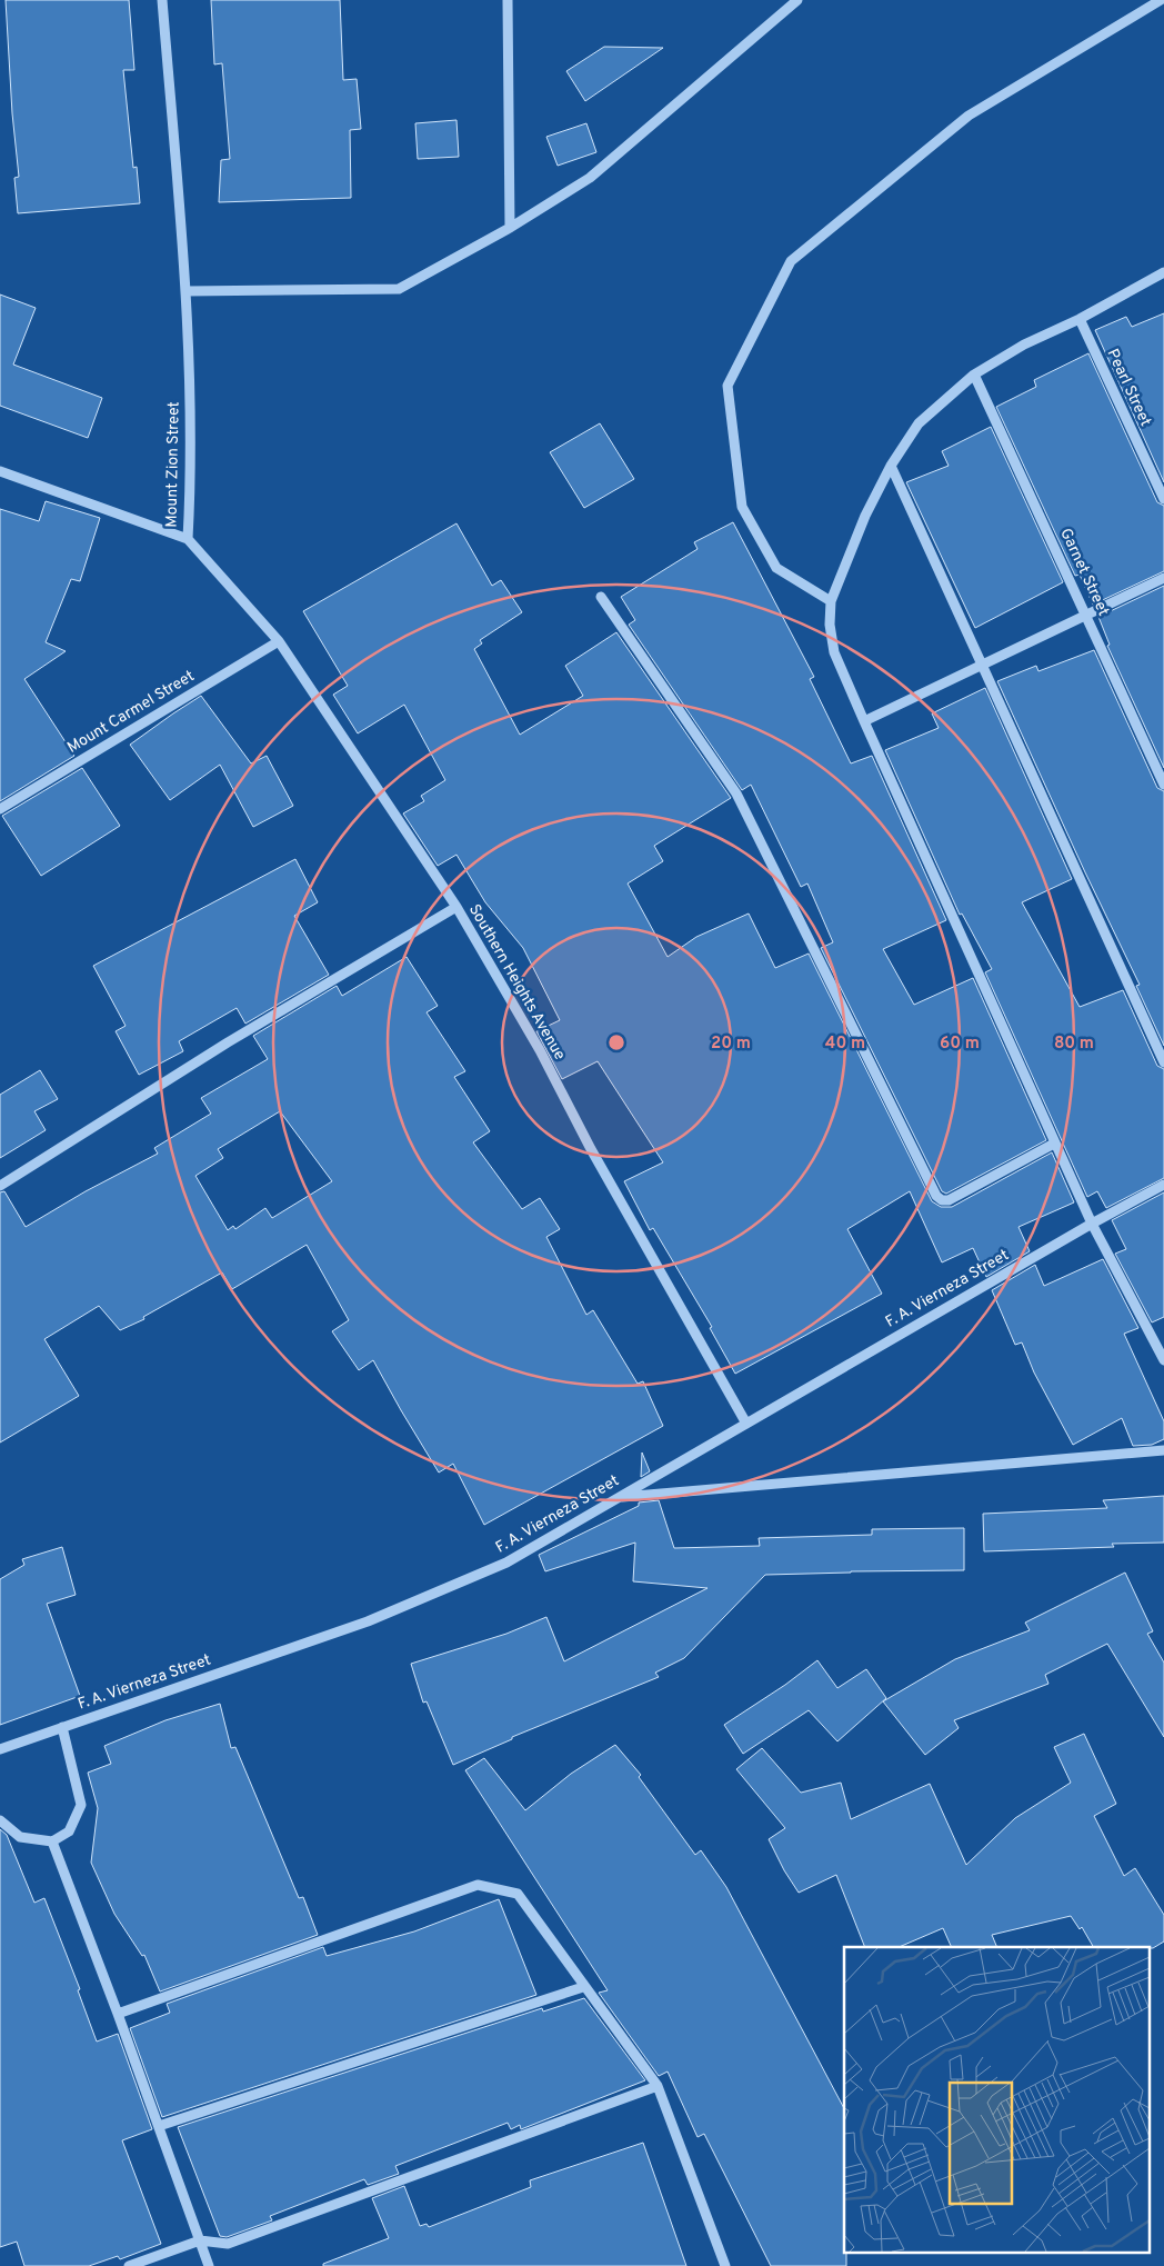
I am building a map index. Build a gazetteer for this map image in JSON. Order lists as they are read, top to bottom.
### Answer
{
  "streets": {
    "street": [
      "Pearl Street",
      "Mount Zion Street",
      "Garnet Street",
      "Mount Carmel Street",
      "Southern Heights Avenue",
      "F. A. Vierneza Street"
    ]
  },
  "crossings": [
    ["Mount Zion Street", "Mount Carmel Street"],
    ["Mount Zion Street", "Southern Heights Avenue"],
    ["Southern Heights Avenue", "F. A. Vierneza Street"]
  ],
  "rings": [
    "20 m",
    "40 m",
    "60 m",
    "80 m"
  ]
}
